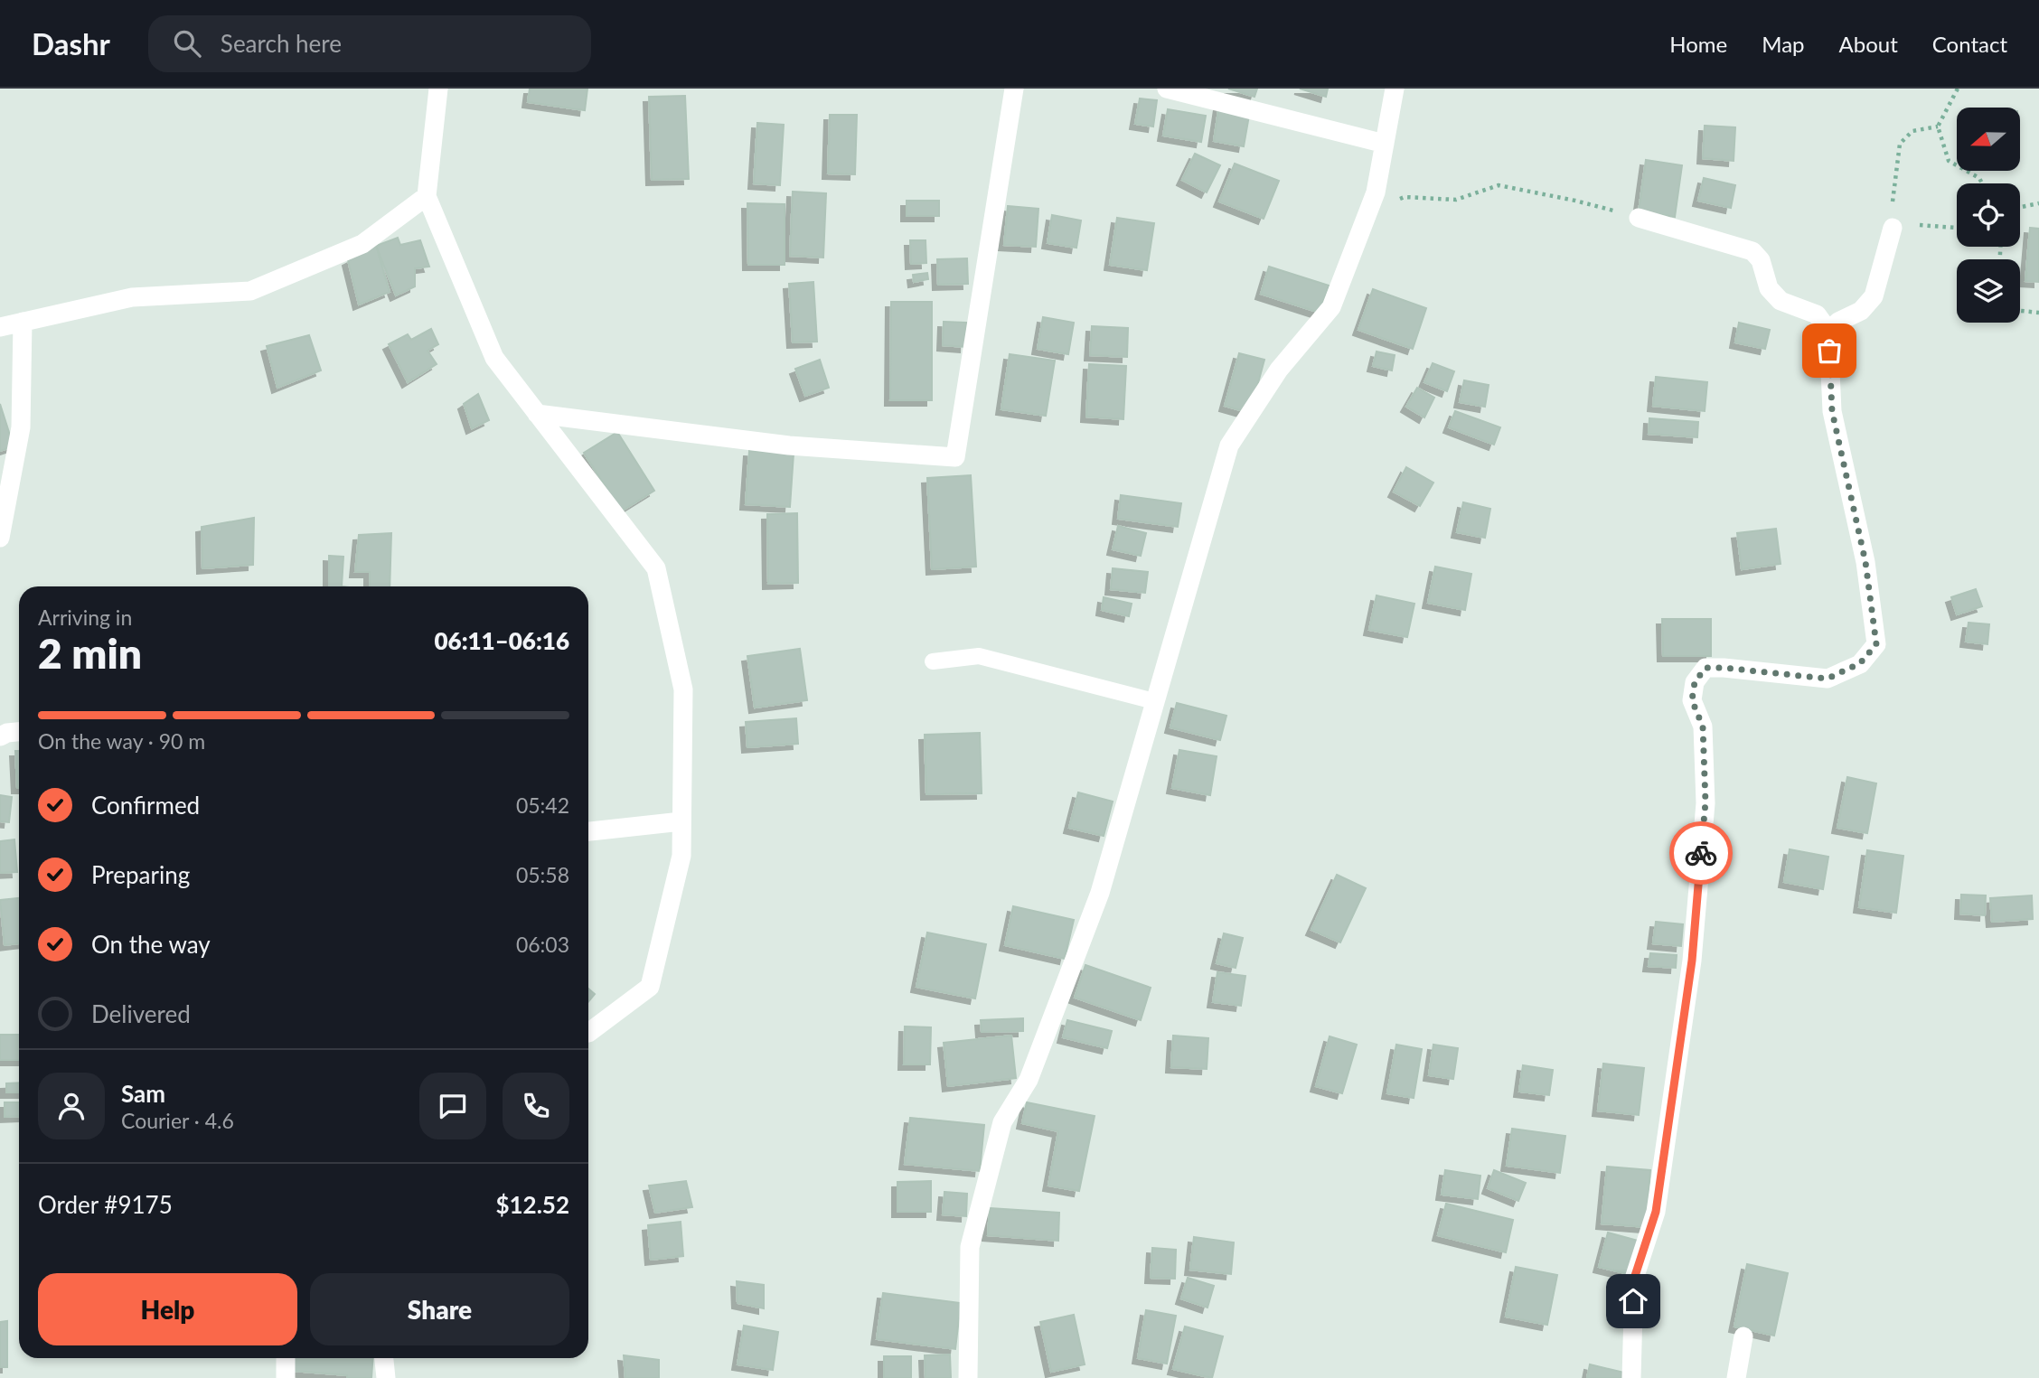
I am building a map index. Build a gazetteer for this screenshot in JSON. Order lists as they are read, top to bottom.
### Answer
{
  "north": "left",
  "page": {
    "header": "Dashr",
    "search": "Search here",
    "nav": [
      "Home",
      "Map",
      "About",
      "Contact"
    ],
    "heading": ["2 min", "Arriving in", "06:11–06:16"],
    "panel": [
      "Sam",
      "Courier · 4.6",
      "Order #9175",
      "$12.52"
    ],
    "bar": "On the way · 90 m",
    "list": [
      ["Confirmed", "05:42"],
      ["Preparing", "05:58"],
      ["On the way", "06:03"],
      "Delivered"
    ],
    "buttons": ["Help", "Share"]
  }
}
